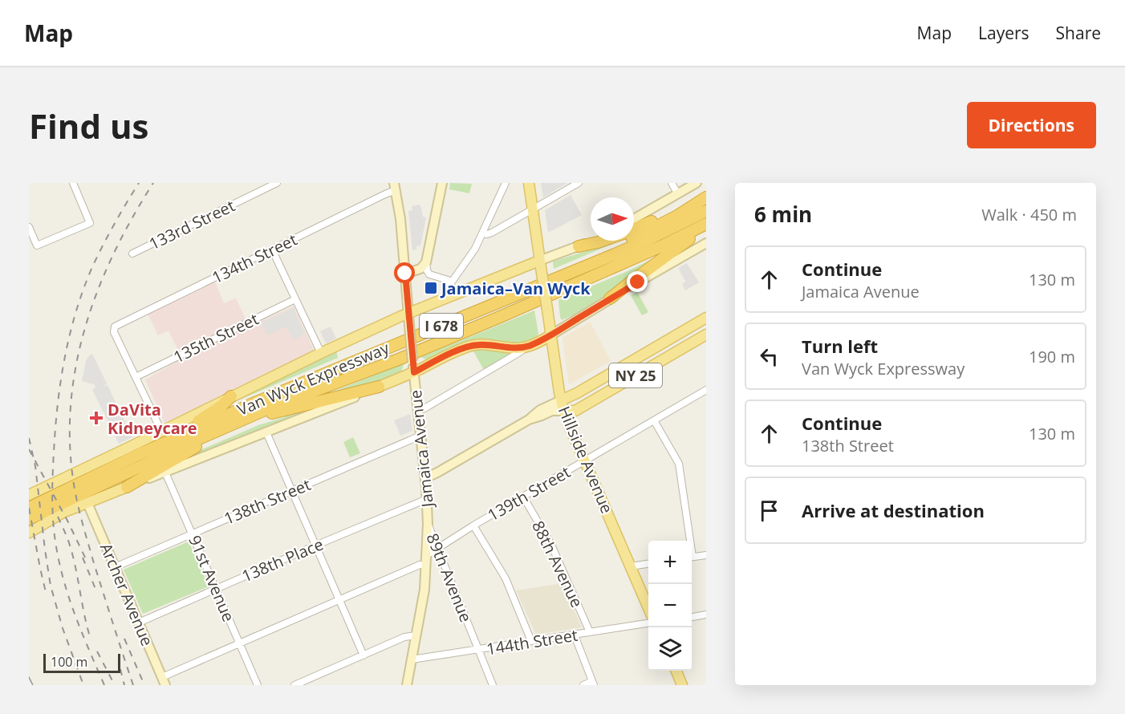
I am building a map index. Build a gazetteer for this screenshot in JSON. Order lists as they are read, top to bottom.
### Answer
{
  "streets": {
    "highway": ["I 678", "Van Wyck Expressway"],
    "main road": [
      "NY 25",
      "Jamaica Avenue",
      "Hillside Avenue",
      "Archer Avenue"
    ],
    "street": [
      "133rd Street",
      "134th Street",
      "135th Street",
      "139th Street",
      "138th Street",
      "138th Place",
      "88th Avenue",
      "89th Avenue",
      "91st Avenue",
      "144th Street"
    ]
  },
  "crossings": [
    ["134th Street", "135th Street"],
    ["134th Street", "Jamaica Avenue"],
    ["NY 25", "Hillside Avenue"],
    ["Van Wyck Expressway", "91st Avenue"],
    ["Van Wyck Expressway", "Archer Avenue"],
    ["Jamaica Avenue", "139th Street"],
    ["Jamaica Avenue", "138th Street"],
    ["Jamaica Avenue", "138th Place"],
    ["Jamaica Avenue", "89th Avenue"],
    ["Jamaica Avenue", "144th Street"],
    ["Hillside Avenue", "139th Street"],
    ["139th Street", "88th Avenue"],
    ["139th Street", "89th Avenue"],
    ["138th Street", "91st Avenue"],
    ["138th Street", "Archer Avenue"],
    ["138th Place", "91st Avenue"],
    ["138th Place", "Archer Avenue"],
    ["88th Avenue", "144th Street"],
    ["89th Avenue", "144th Street"]
  ],
  "places": {
    "transit": ["Jamaica–Van Wyck"],
    "health": ["DaVita Kidneycare"]
  },
  "scale_bar": "100 m",
  "north": "right",
  "page": {
    "header": "Map",
    "nav": ["Map", "Layers", "Share"],
    "buttons": "Directions",
    "title": "Find us",
    "heading": ["6 min", "Walk · 450 m"],
    "list": [
      ["Continue", "Jamaica Avenue", "130 m"],
      ["Turn left", "Van Wyck Expressway", "190 m"],
      ["Continue", "138th Street", "130 m"],
      "Arrive at destination"
    ],
    "map_buttons": ["+", "−"],
    "scale": "100 m"
  }
}
